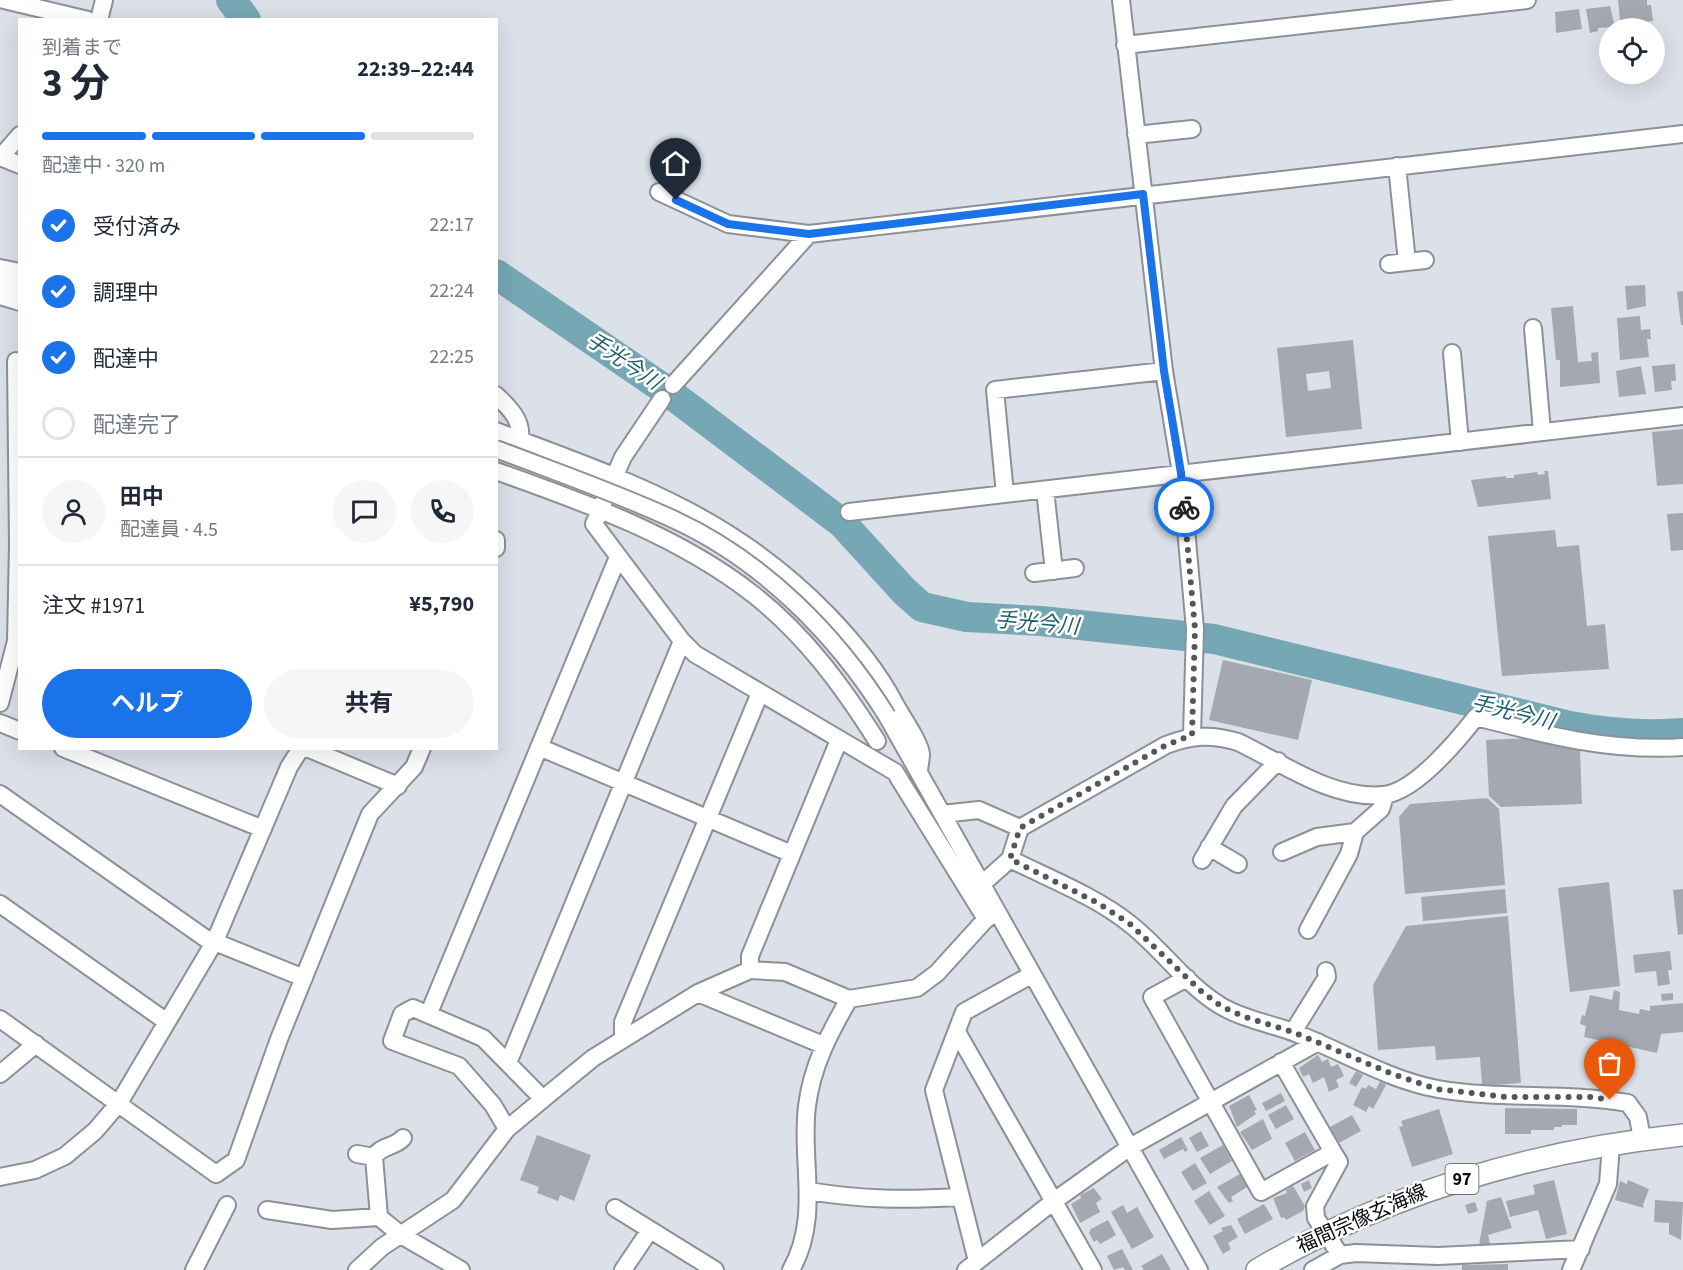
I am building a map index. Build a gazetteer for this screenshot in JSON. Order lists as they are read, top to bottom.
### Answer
{
  "streets": {
    "main road": ["97", "福間宗像玄海線"]
  },
  "water": ["手光今川"],
  "page": {
    "heading": ["3 分", "到着まで", "22:39–22:44"],
    "panel": [
      "田中",
      "配達員 · 4.5",
      "注文 #1971",
      "¥5,790"
    ],
    "bar": "配達中 · 320 m",
    "list": [
      ["受付済み", "22:17"],
      ["調理中", "22:24"],
      ["配達中", "22:25"],
      "配達完了"
    ],
    "buttons": ["ヘルプ", "共有"]
  }
}
